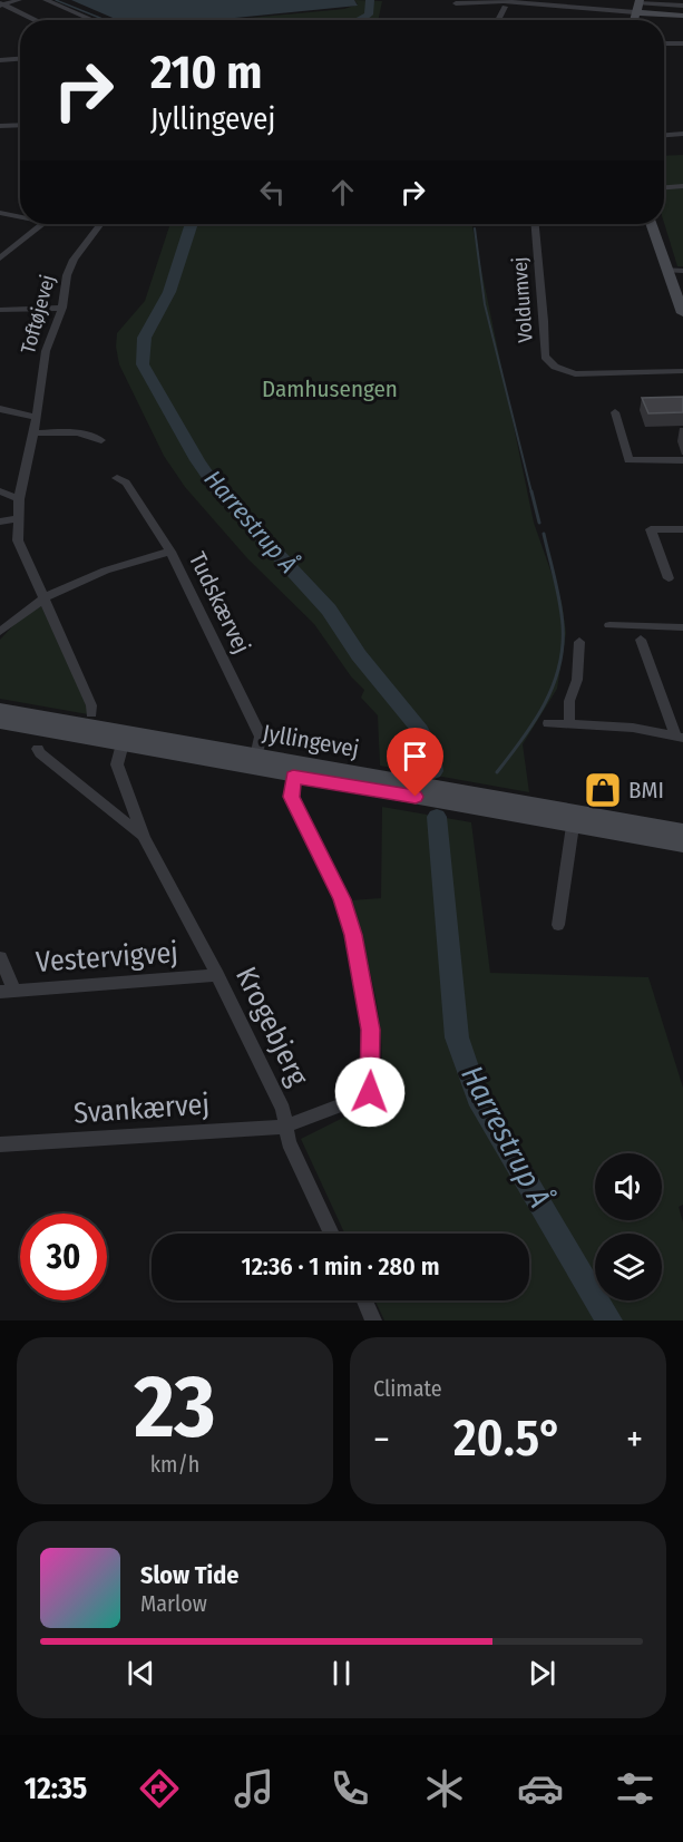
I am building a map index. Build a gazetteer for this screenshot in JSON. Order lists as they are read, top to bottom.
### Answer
{
  "streets": {
    "street": [
      "Voldumvej",
      "Toftøjevej",
      "Tudskærvej",
      "Jyllingevej",
      "Vestervigvej",
      "Krogebjerg",
      "Svankærvej"
    ]
  },
  "crossings": [
    ["Tudskærvej", "Jyllingevej"],
    ["Jyllingevej", "Krogebjerg"],
    ["Vestervigvej", "Krogebjerg"],
    ["Krogebjerg", "Svankærvej"]
  ],
  "water": ["Harrestrup Å"],
  "parks": ["Damhusengen"],
  "places": {
    "shop": ["BMI"]
  },
  "page": {
    "turn": ["210 m", "Jyllingevej"],
    "limit": "30",
    "trip": "12:36 · 1 min · 280 m",
    "tile": [
      ["23", "km/h"],
      "Climate"
    ],
    "heat": ["−", "20.5°", "+"],
    "song": ["Slow Tide", "Marlow"],
    "tabs": "12:35"
  }
}
